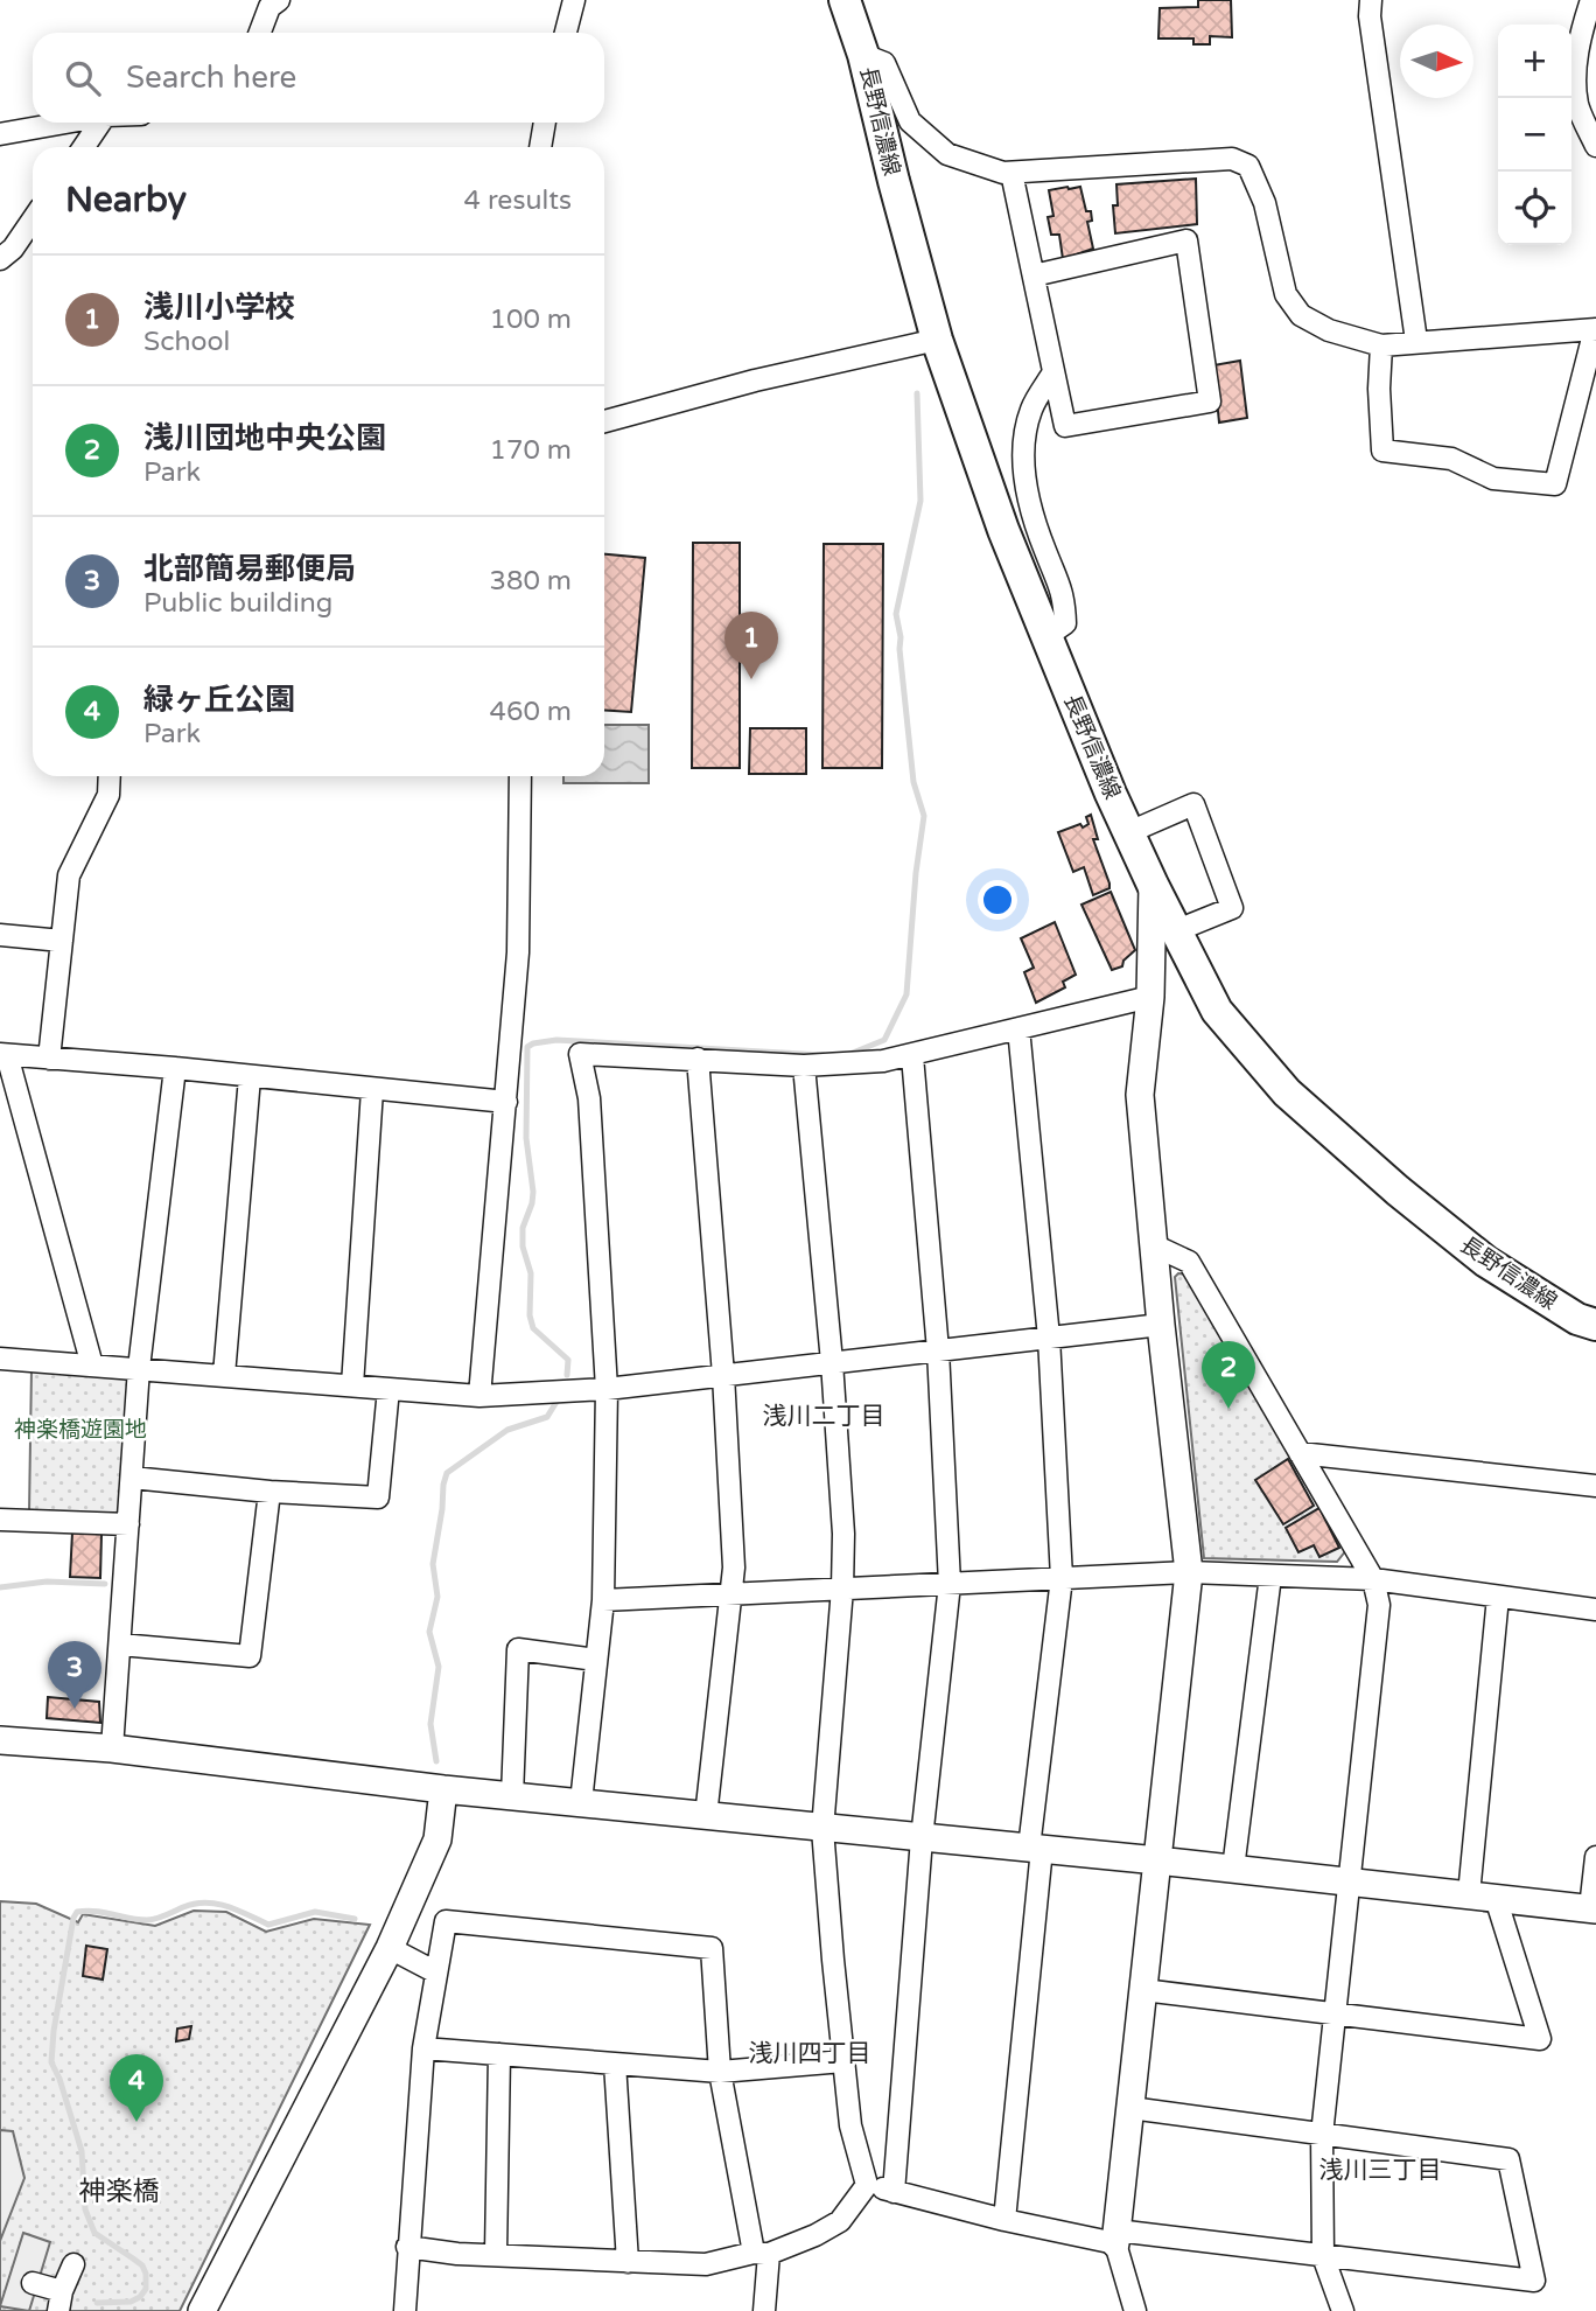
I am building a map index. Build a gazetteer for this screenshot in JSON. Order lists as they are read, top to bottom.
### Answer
{
  "streets": {
    "main road": ["長野信濃線"]
  },
  "districts": [
    "浅川二丁目",
    "浅川四丁目",
    "浅川三丁目",
    "神楽橋"
  ],
  "parks": ["神楽橋遊園地"],
  "north": "right",
  "page": {
    "map_buttons": ["+", "−"],
    "search": "Search here",
    "heading": ["Nearby", "4 results"],
    "list": [
      {
        "mark": "1",
        "name": "浅川小学校",
        "note": "School",
        "value": "100 m"
      },
      {
        "mark": "2",
        "name": "浅川団地中央公園",
        "note": "Park",
        "value": "170 m"
      },
      {
        "mark": "3",
        "name": "北部簡易郵便局",
        "note": "Public building",
        "value": "380 m"
      },
      {
        "mark": "4",
        "name": "緑ヶ丘公園",
        "note": "Park",
        "value": "460 m"
      }
    ],
    "pins": [
      "1",
      "2",
      "3",
      "4"
    ]
  }
}
